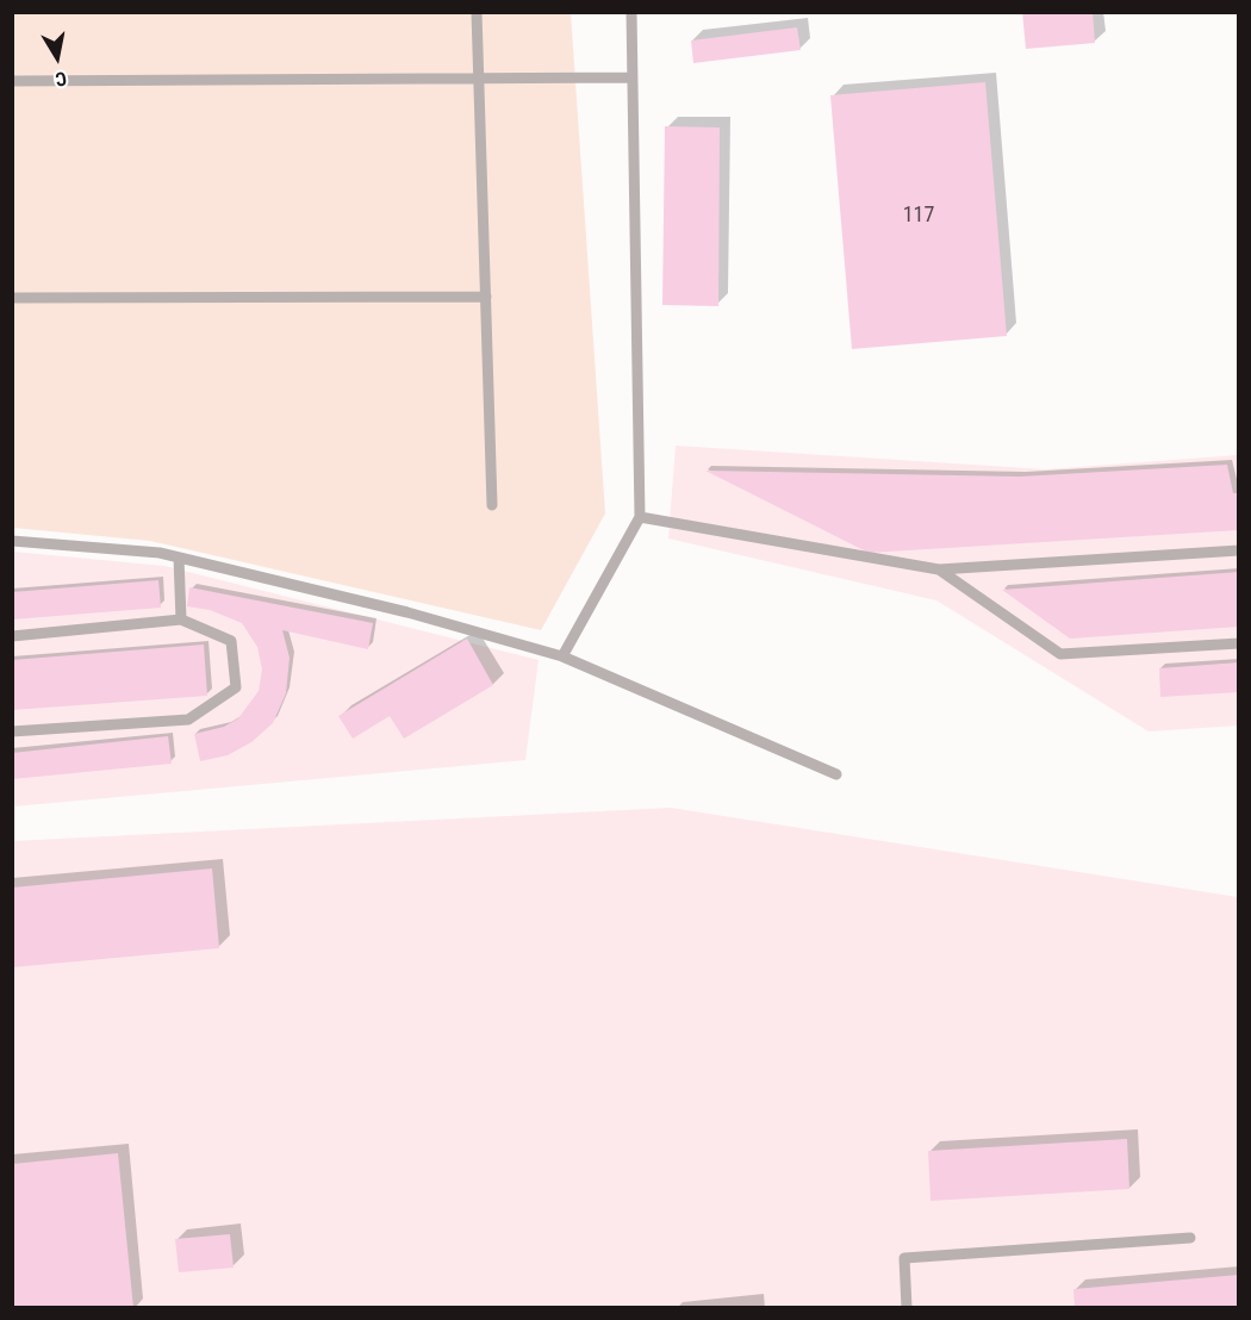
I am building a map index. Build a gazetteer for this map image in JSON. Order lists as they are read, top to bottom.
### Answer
{
  "house_numbers": ["117"],
  "north": "bottom"
}
